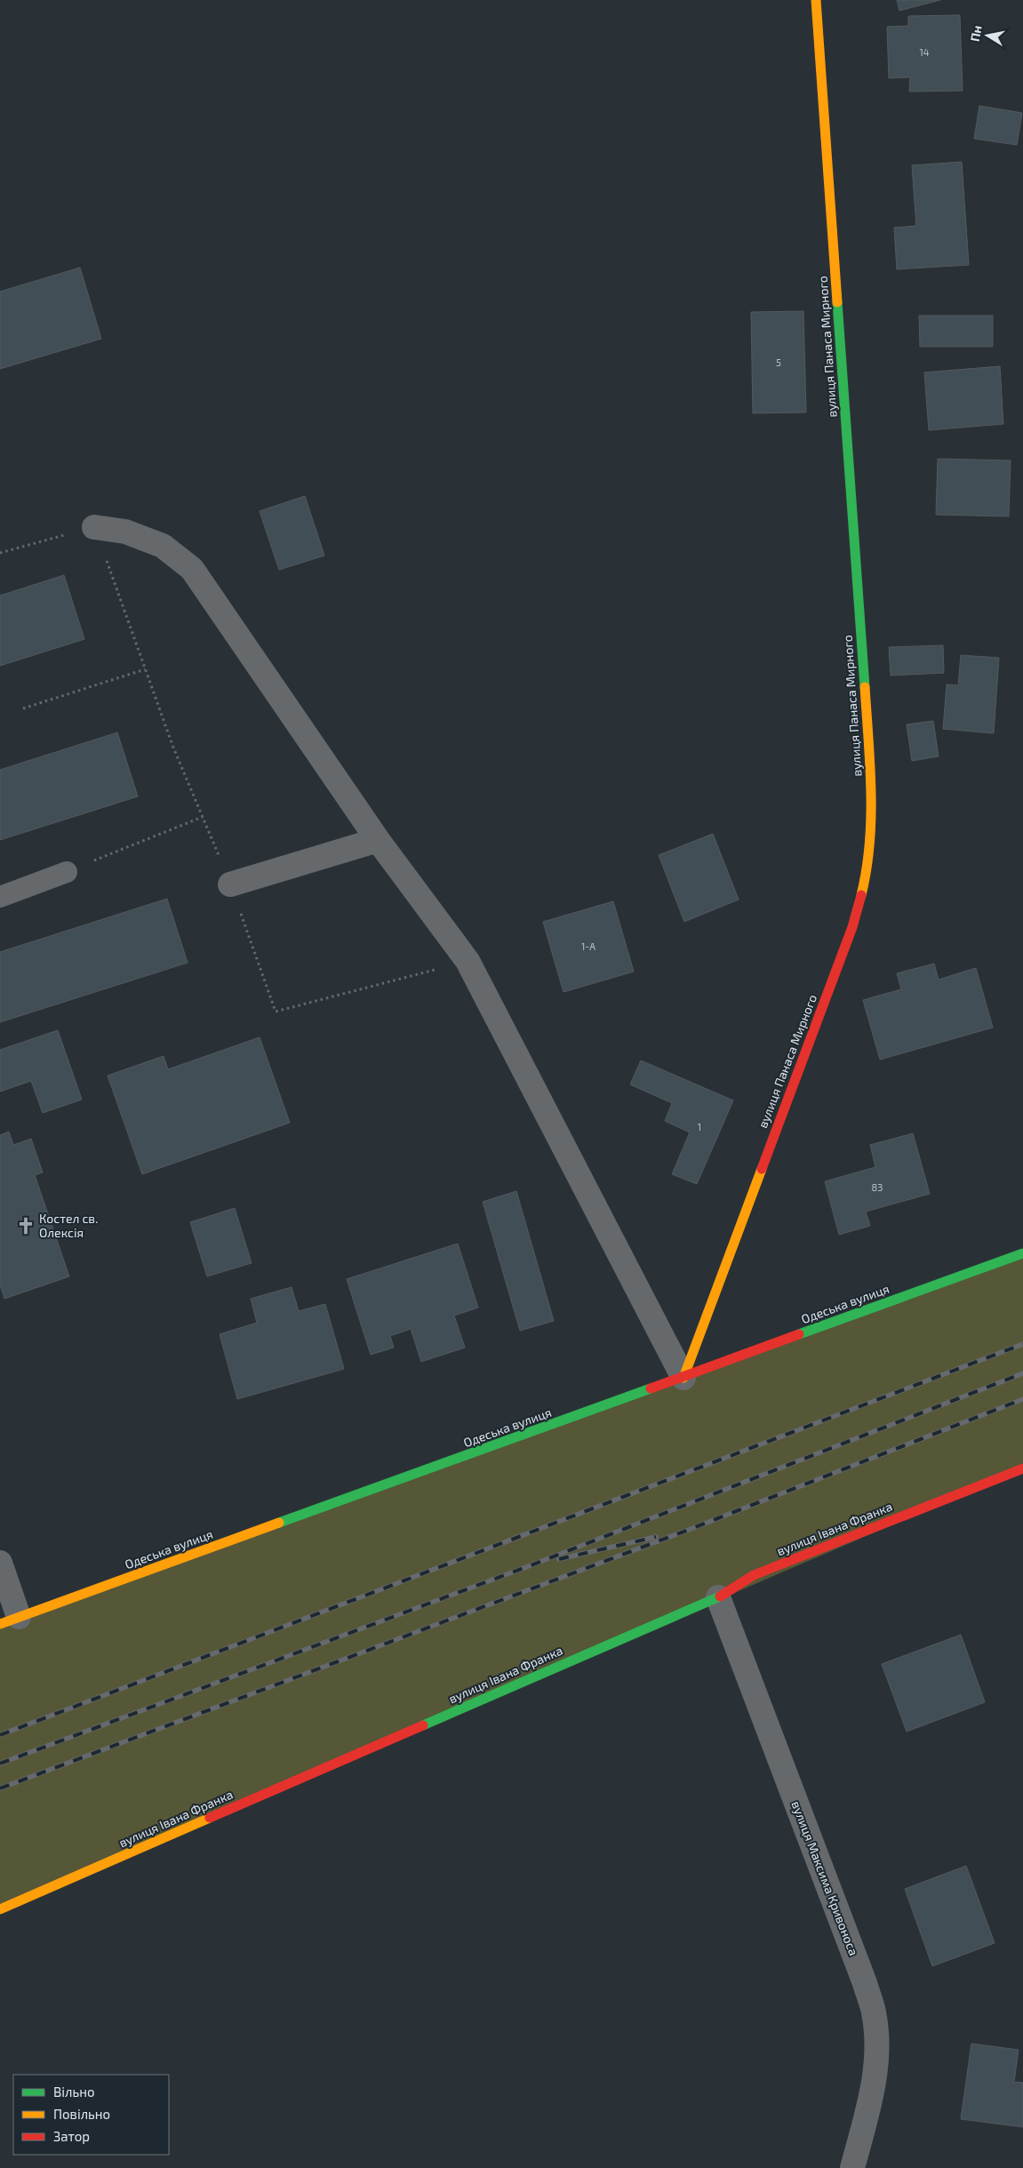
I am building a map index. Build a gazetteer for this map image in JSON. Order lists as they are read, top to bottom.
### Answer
{
  "streets": {
    "street": [
      "вулиця Панаса Мирного",
      "Одеська вулиця",
      "вулиця Івана Франка",
      "вулиця Максима Кривоноса"
    ]
  },
  "crossings": [
    ["вулиця Панаса Мирного", "Одеська вулиця"],
    ["вулиця Івана Франка", "вулиця Максима Кривоноса"]
  ],
  "places": {
    "church": ["Костел св. Олексія"]
  },
  "house_numbers": [
    "14",
    "5",
    "1-А",
    "1",
    "83"
  ],
  "legend": ["Вільно", "Повільно", "Затор"],
  "north": "left"
}
